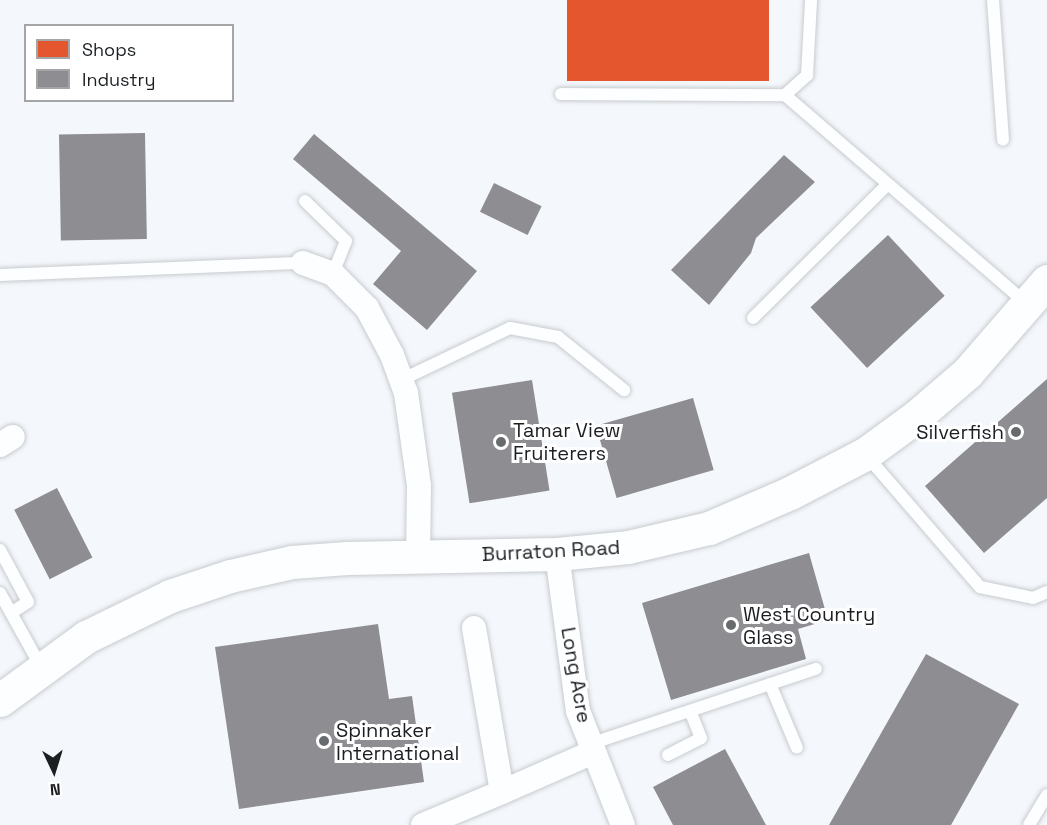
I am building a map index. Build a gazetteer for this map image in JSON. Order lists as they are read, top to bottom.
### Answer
{
  "streets": {
    "street": ["Burraton Road", "Long Acre"]
  },
  "crossings": [
    ["Burraton Road", "Long Acre"]
  ],
  "places": [
    "Silverfish",
    "Tamar View Fruiterers",
    "West Country Glass",
    "Spinnaker International"
  ],
  "legend": ["Shops", "Industry"],
  "north": "bottom"
}
